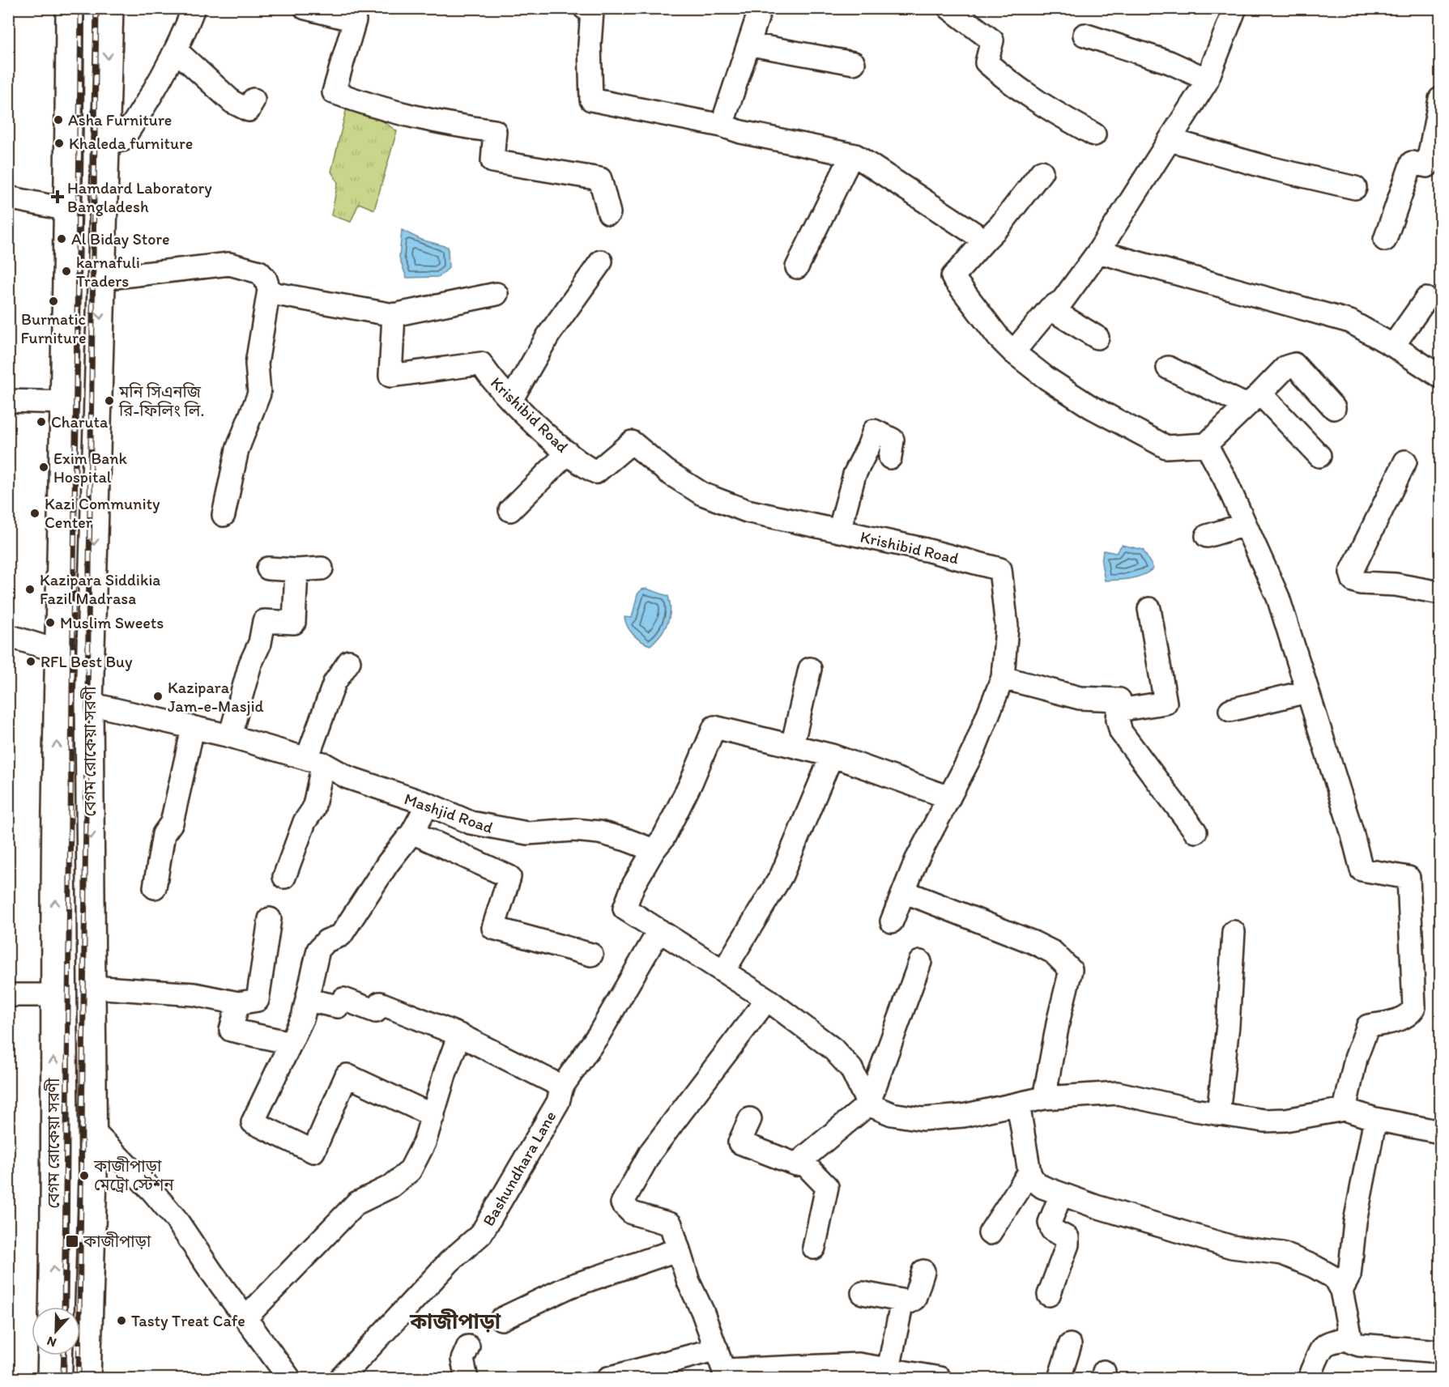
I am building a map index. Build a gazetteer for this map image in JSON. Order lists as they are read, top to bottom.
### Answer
{
  "streets": {
    "main road": ["বেগম রোকেয়া সরণী"],
    "street": ["Krishibid Road", "Mashjid Road", "Bashundhara Lane"]
  },
  "crossings": [
    ["বেগম রোকেয়া সরণী", "Mashjid Road"]
  ],
  "districts": ["কাজীপাড়া"],
  "places": {
    "other": [
      "Asha Furniture",
      "Khaleda furniture",
      "Al Biday Store",
      "karnafuli Traders",
      "Burmatic Furniture",
      "মনি সিএনজি রি-ফিলিং লি.",
      "Charuta",
      "Exim Bank Hospital",
      "Kazi Community Center",
      "Kazipara Siddikia Fazil Madrasa",
      "Muslim Sweets",
      "RFL Best Buy",
      "Kazipara Jam-e-Masjid",
      "কাজীপাড়া মেট্রো স্টেশন",
      "Tasty Treat Cafe"
    ],
    "health": ["Hamdard Laboratory Bangladesh"],
    "transit": ["কাজীপাড়া"]
  },
  "north": "bottom"
}
